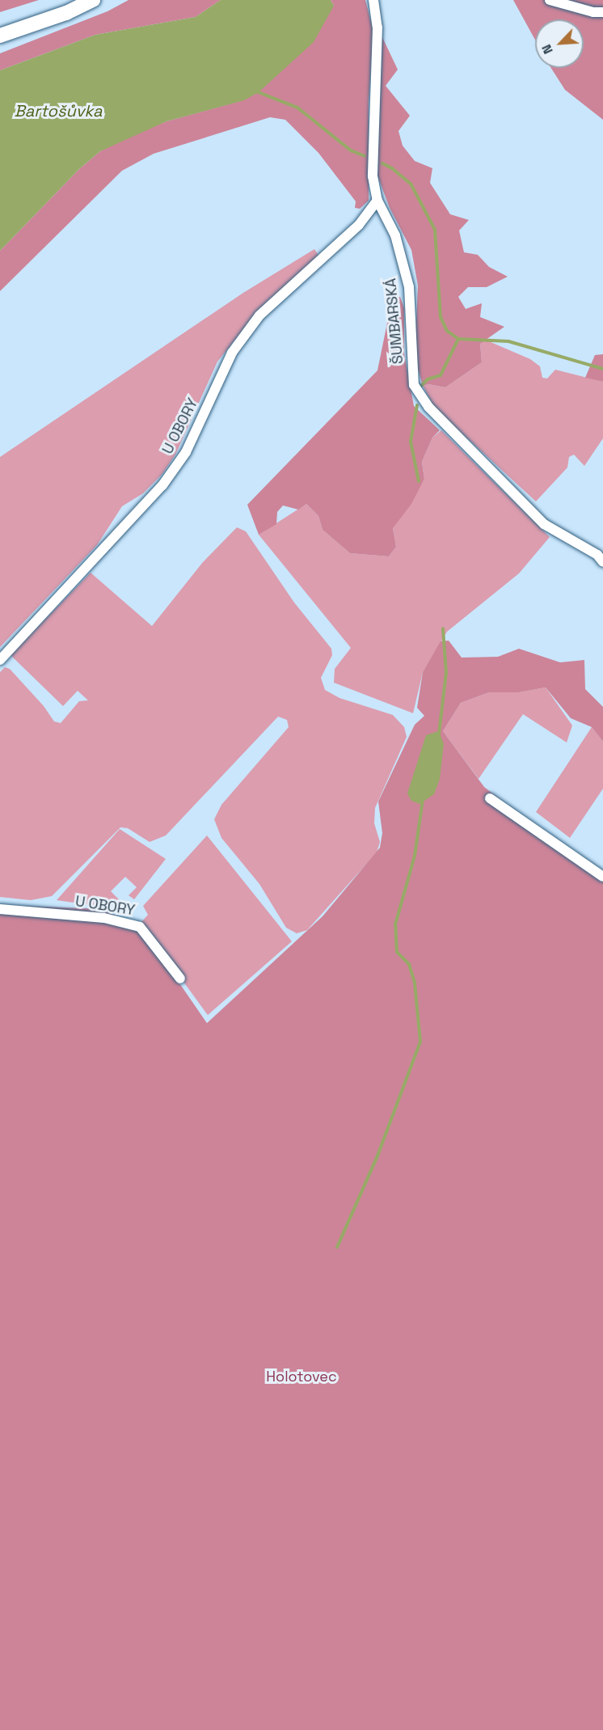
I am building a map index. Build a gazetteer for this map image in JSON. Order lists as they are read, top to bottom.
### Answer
{
  "streets": {
    "street": ["ŠUMBARSKÁ", "U OBORY"]
  },
  "crossings": [
    ["ŠUMBARSKÁ", "U OBORY"]
  ],
  "water": ["Bartošůvka"],
  "parks": ["Holotovec"],
  "north": "bottom left"
}
